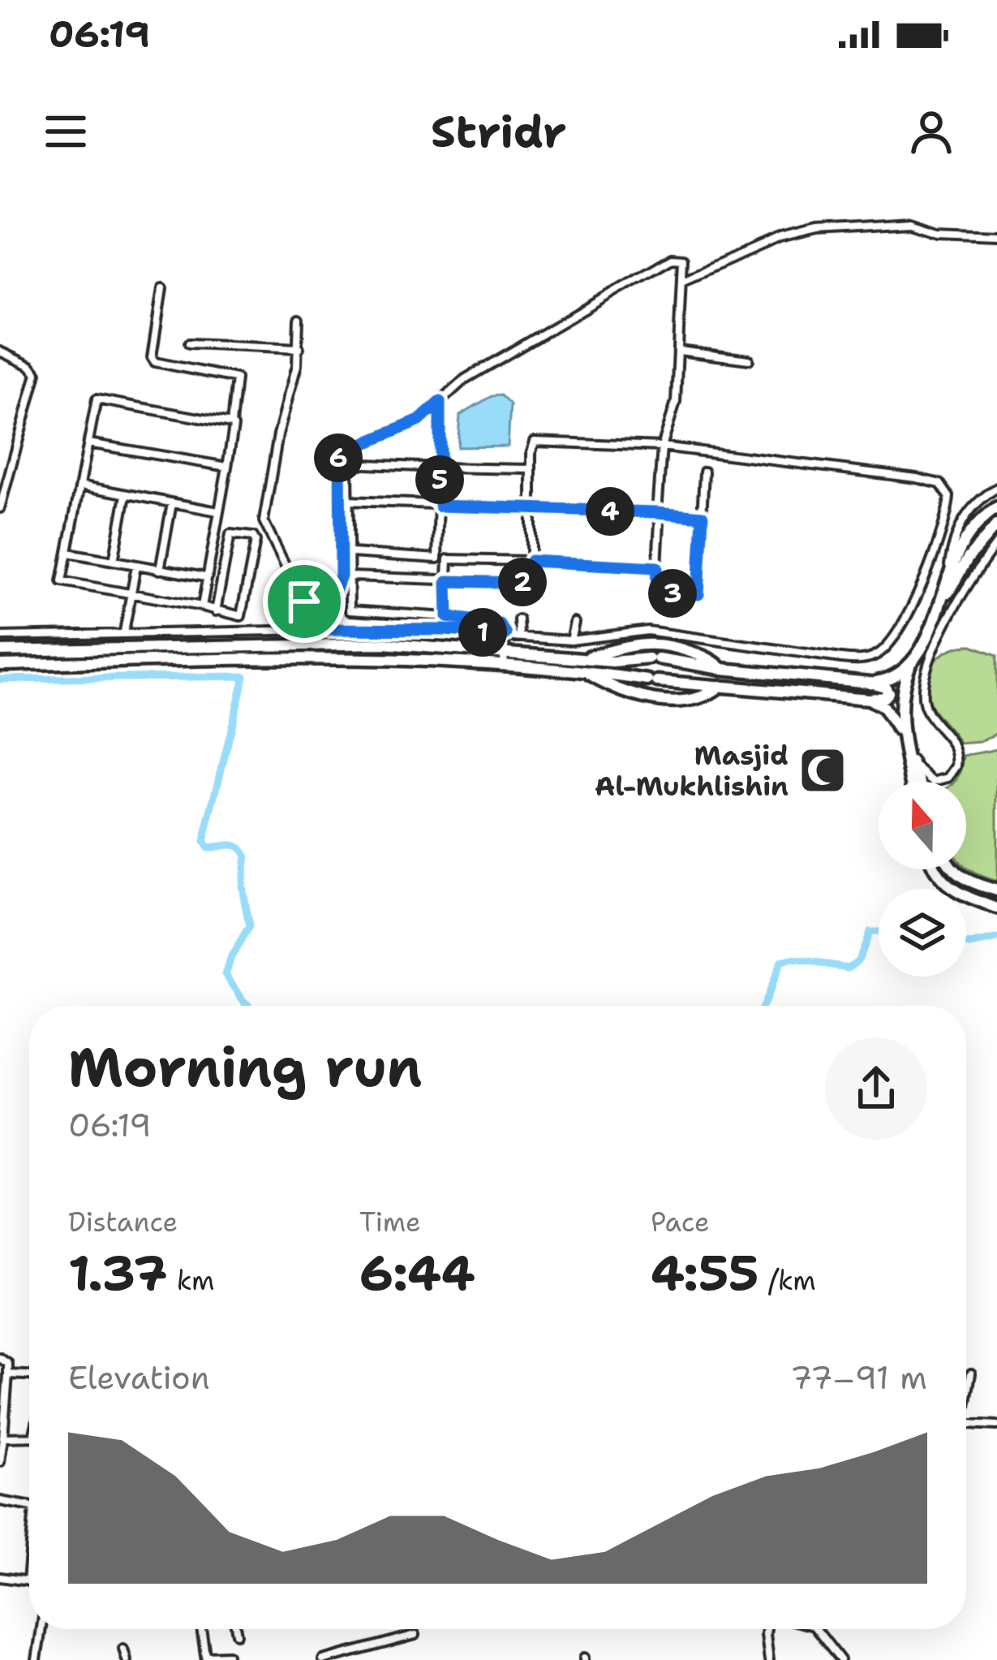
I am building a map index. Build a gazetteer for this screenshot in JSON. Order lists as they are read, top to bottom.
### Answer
{
  "places": {
    "mosque": ["Masjid Al-Mukhlishin"]
  },
  "north": "top",
  "page": {
    "status": "06:19",
    "header": "Stridr",
    "pins": [
      "6",
      "5",
      "4",
      "2",
      "3",
      "1"
    ],
    "heading": ["Morning run", "06:19"],
    "stats": [
      ["Distance", "1.37 km"],
      ["Time", "6:44"],
      ["Pace", "4:55 /km"]
    ],
    "chart": ["Elevation", "77–91 m"]
  }
}
